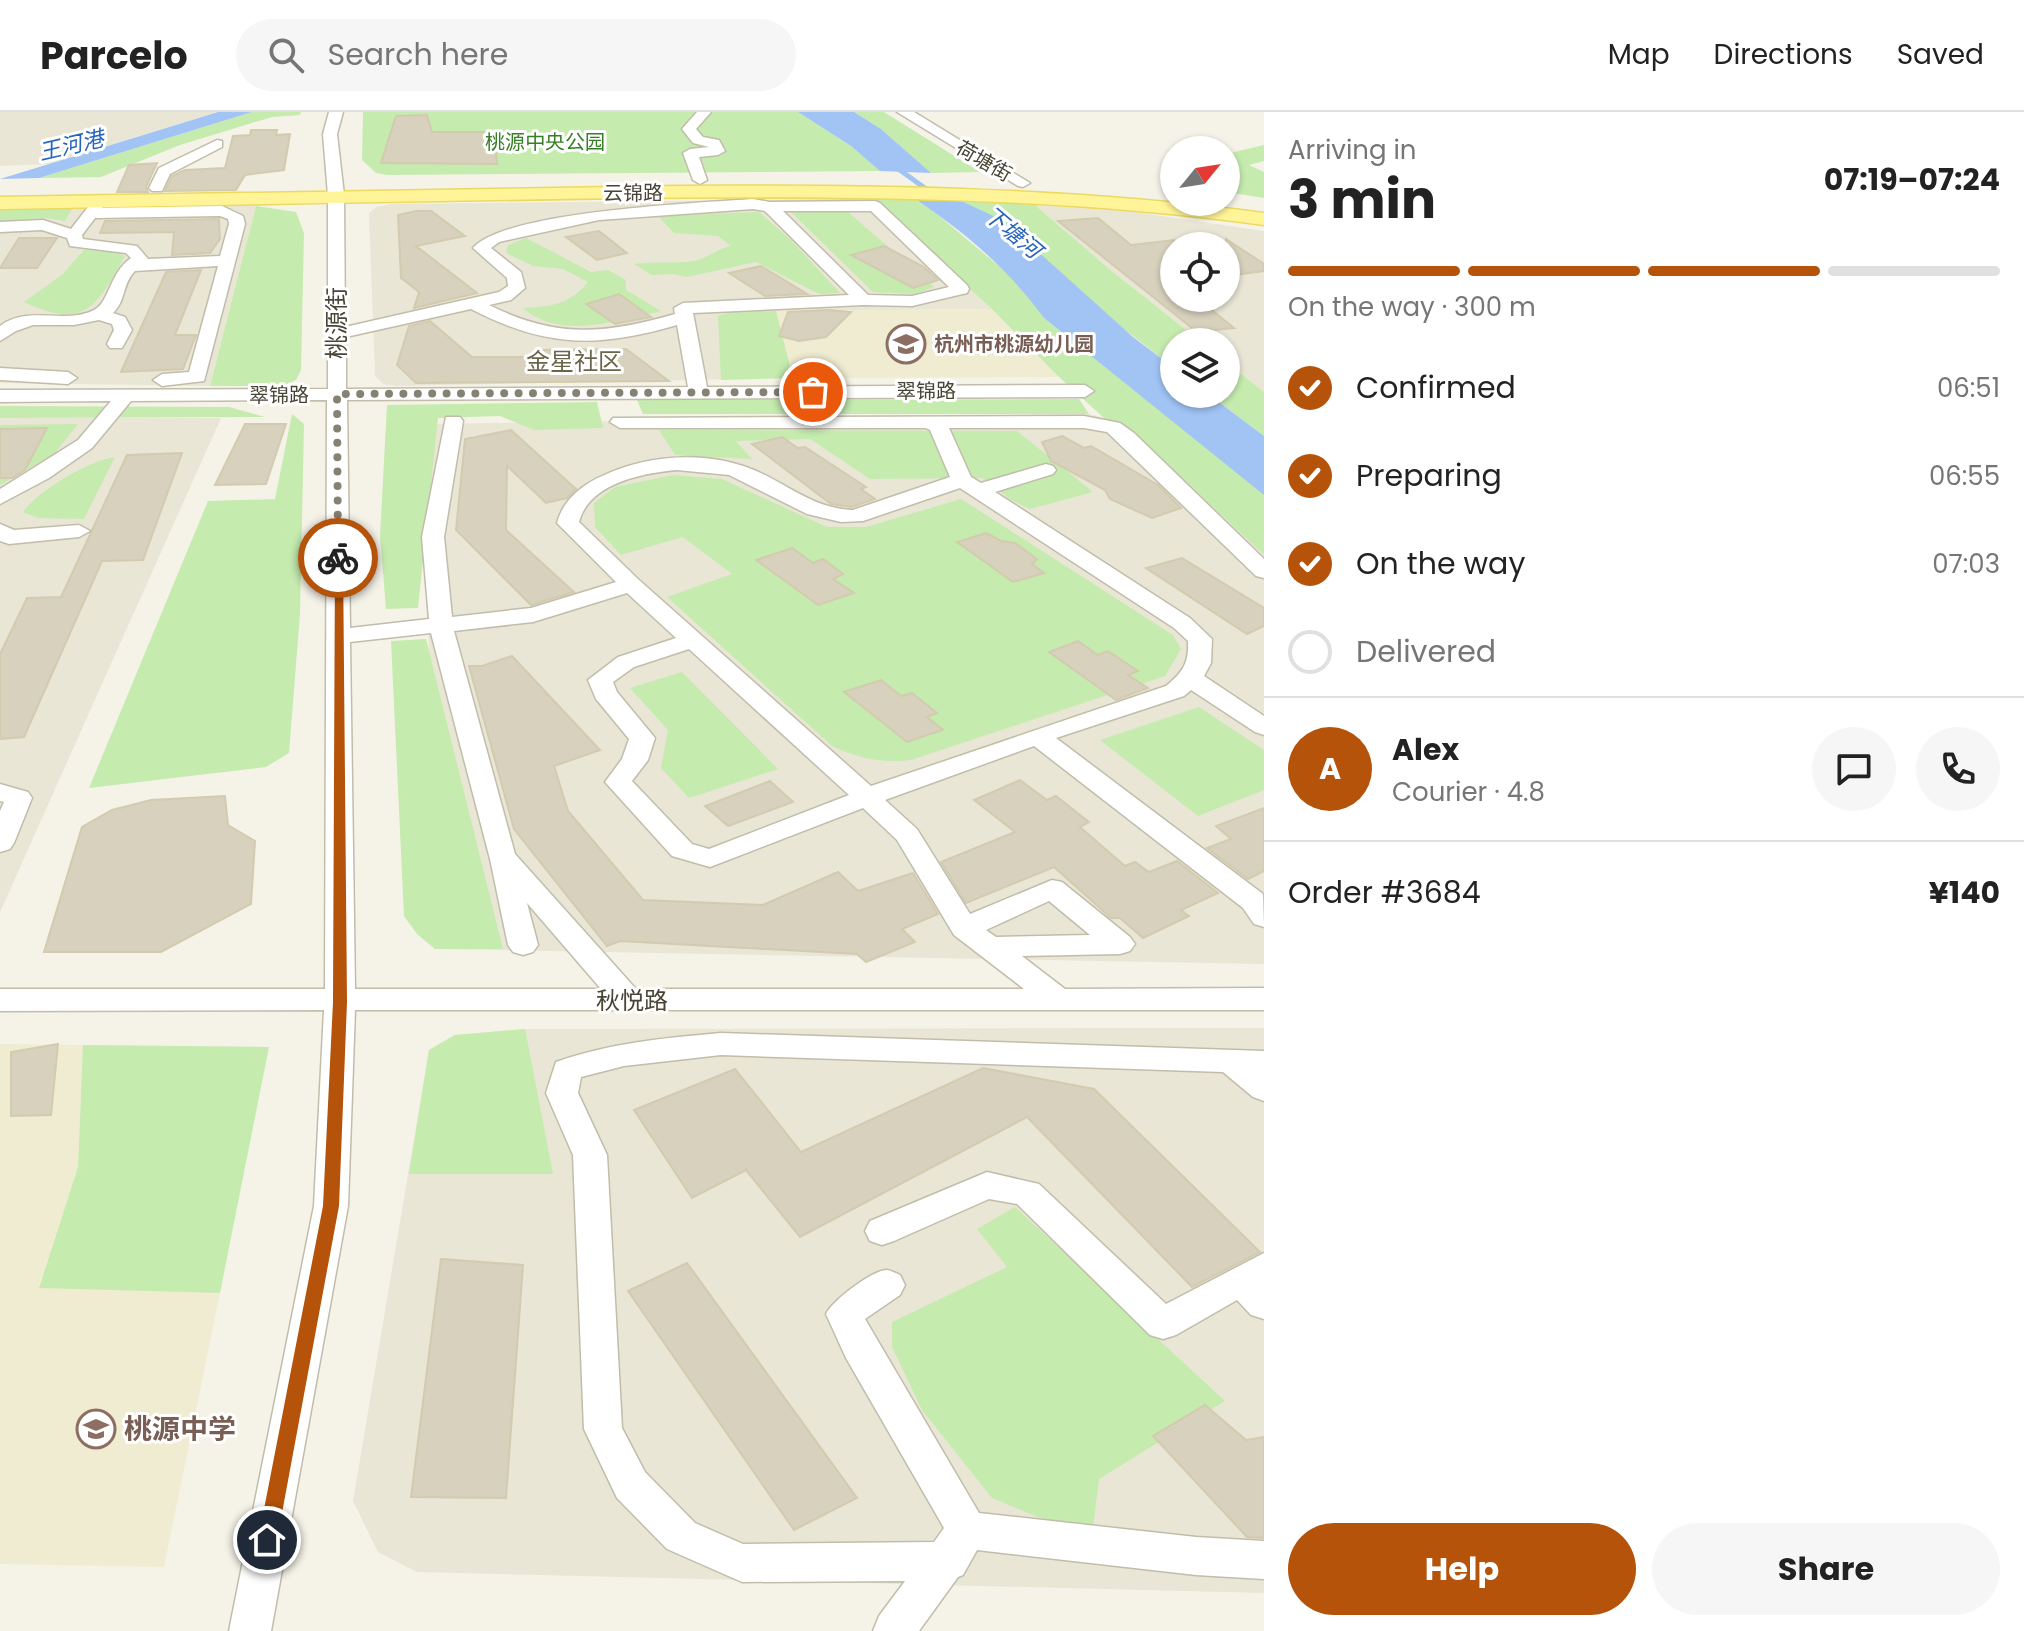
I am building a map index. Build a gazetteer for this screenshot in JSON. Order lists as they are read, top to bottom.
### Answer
{
  "streets": {
    "main road": ["云锦路"],
    "street": [
      "荷塘街",
      "桃源街",
      "翠锦路",
      "秋悦路"
    ]
  },
  "crossings": [
    ["荷塘街", "云锦路"],
    ["云锦路", "桃源街"],
    ["桃源街", "翠锦路"],
    ["桃源街", "秋悦路"]
  ],
  "districts": ["金星社区"],
  "water": ["王河港", "下塘河"],
  "parks": ["桃源中央公园"],
  "places": {
    "school or university": ["杭州市桃源幼儿园", "桃源中学"]
  },
  "north": "top right",
  "page": {
    "header": "Parcelo",
    "search": "Search here",
    "nav": ["Map", "Directions", "Saved"],
    "heading": ["3 min", "Arriving in", "07:19–07:24"],
    "panel": [
      "Alex",
      "Courier · 4.8",
      "Order #3684",
      "¥140"
    ],
    "bar": "On the way · 300 m",
    "list": [
      ["Confirmed", "06:51"],
      ["Preparing", "06:55"],
      ["On the way", "07:03"],
      "Delivered"
    ],
    "round": "A",
    "buttons": ["Help", "Share"]
  }
}
